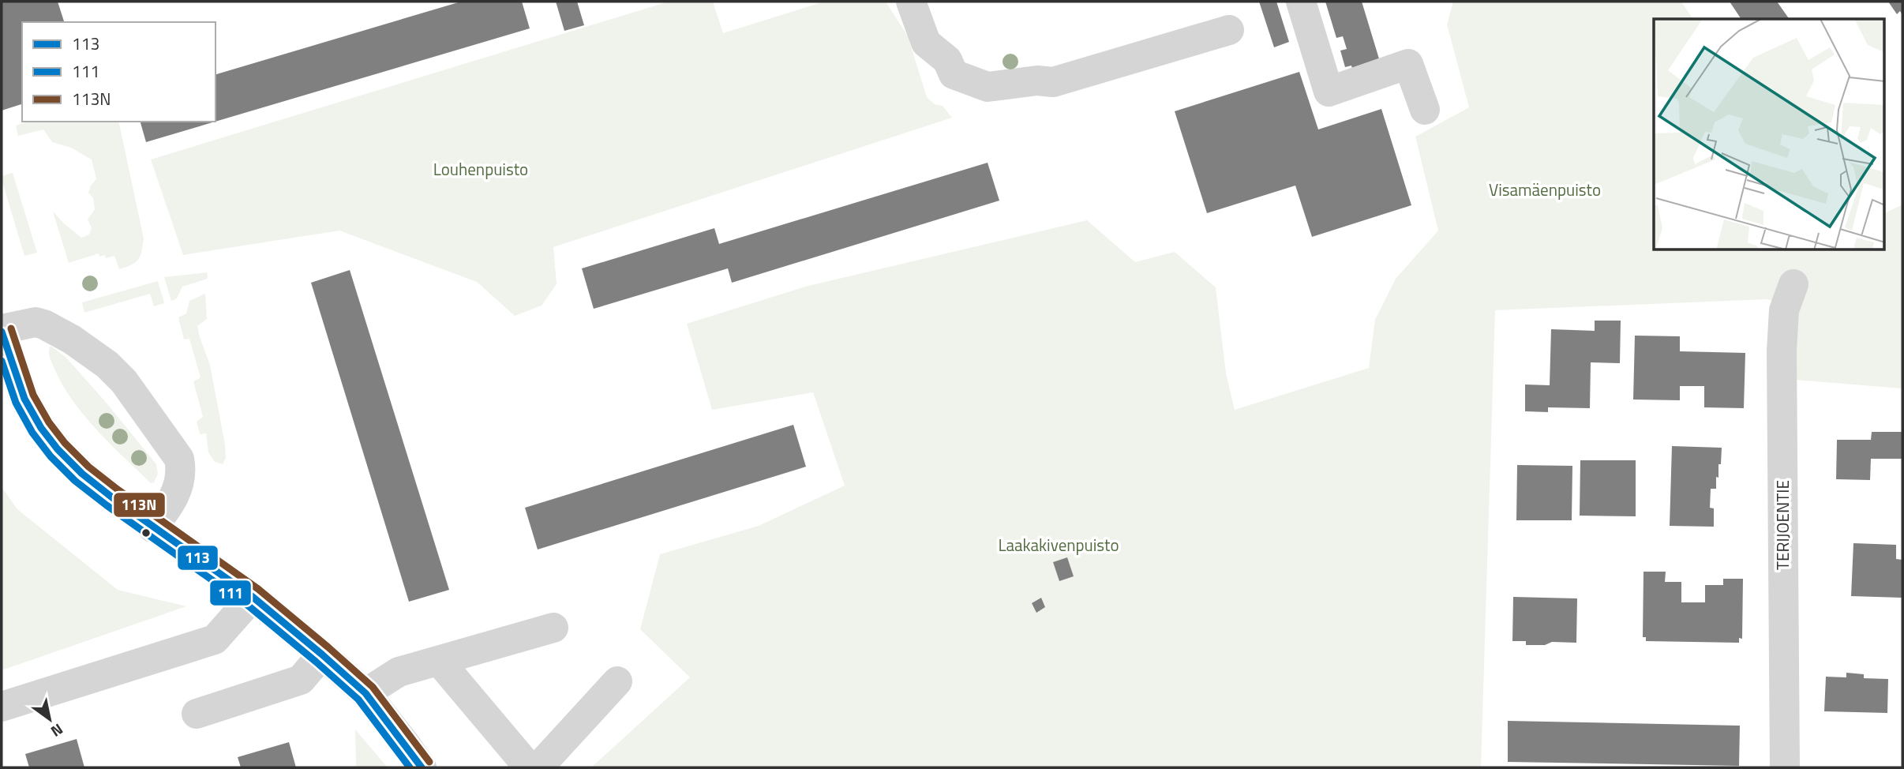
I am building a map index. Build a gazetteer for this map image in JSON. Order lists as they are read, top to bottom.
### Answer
{
  "streets": {
    "street": ["TERIJOENTIE"]
  },
  "parks": ["Louhenpuisto", "Visamäenpuisto", "Laakakivenpuisto"],
  "lines": ["transit line 113N", "transit line 113", "transit line 111"],
  "legend": ["113", "111", "113N"],
  "north": "bottom right"
}
